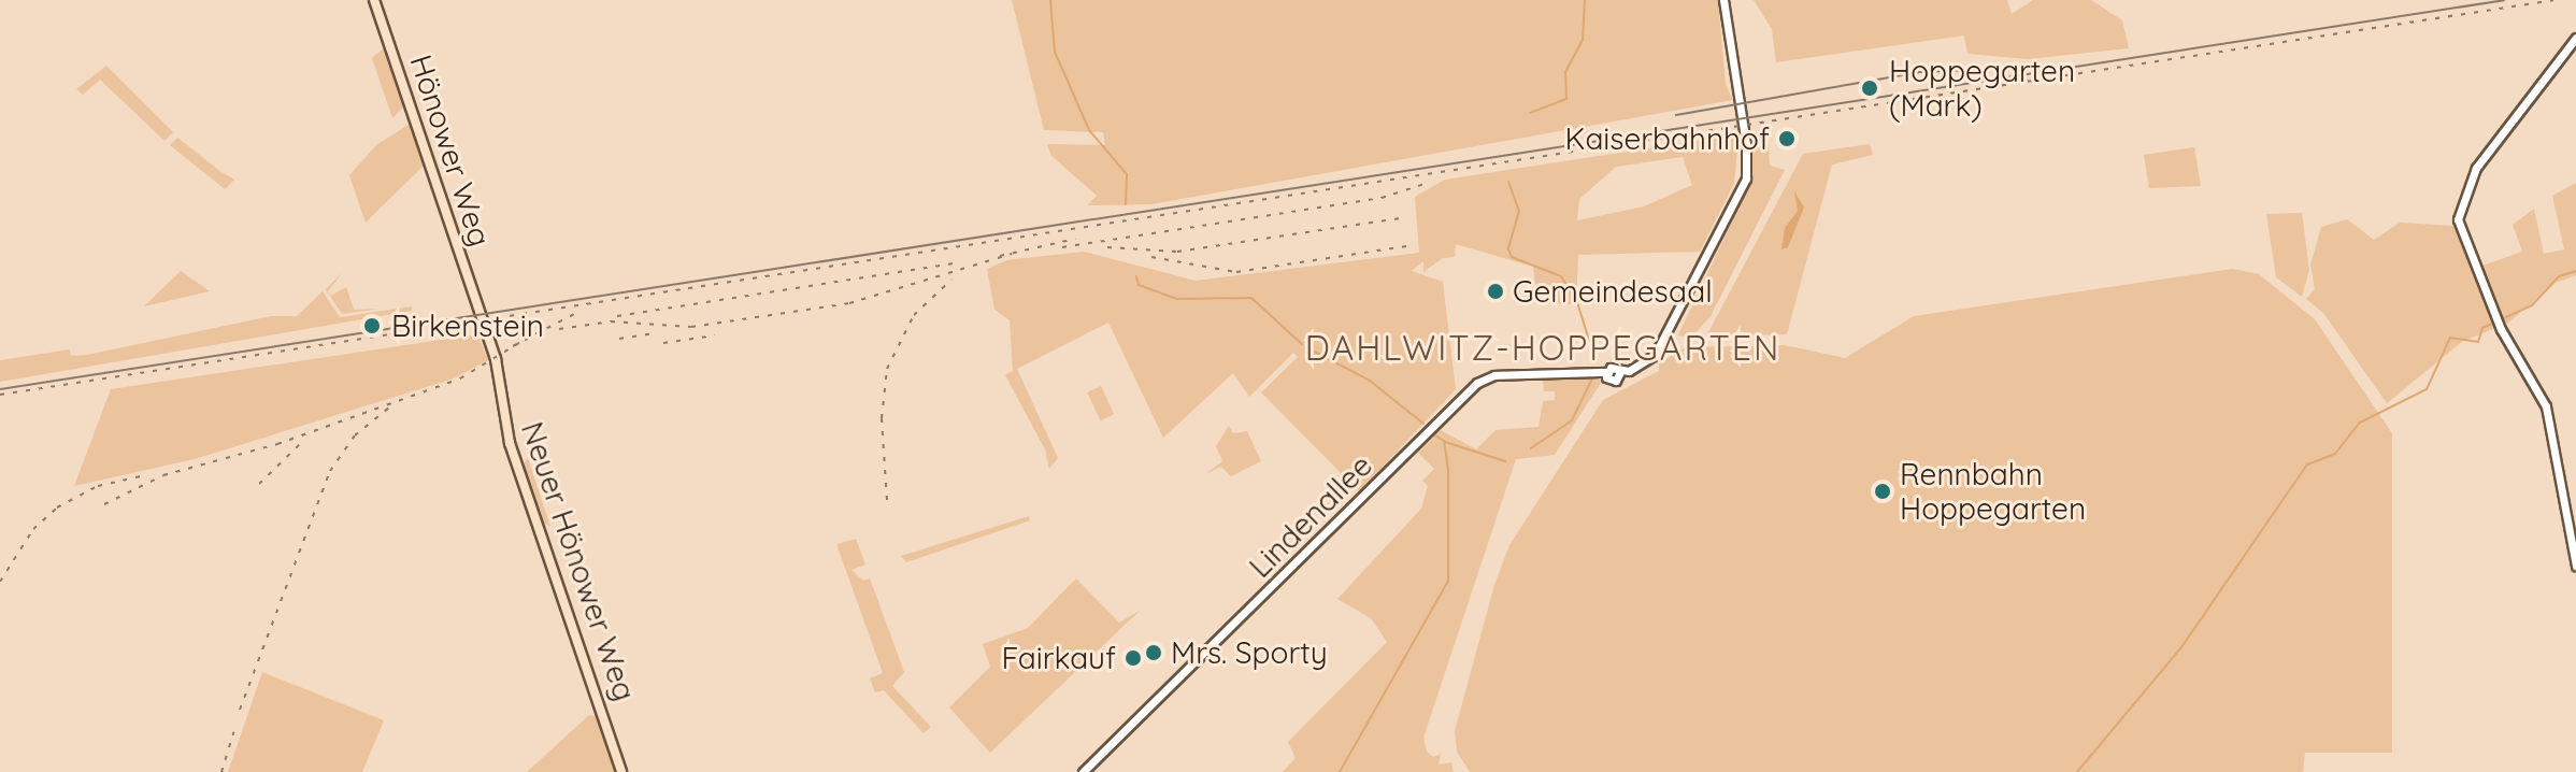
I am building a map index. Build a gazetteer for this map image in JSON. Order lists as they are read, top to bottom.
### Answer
{
  "streets": {
    "main road": ["Hönower Weg", "Neuer Hönower Weg"],
    "street": ["Lindenallee"]
  },
  "crossings": [
    ["Hönower Weg", "Neuer Hönower Weg"]
  ],
  "districts": ["DAHLWITZ-HOPPEGARTEN"],
  "places": [
    "Hoppegarten (Mark)",
    "Kaiserbahnhof",
    "Gemeindesaal",
    "Birkenstein",
    "Rennbahn Hoppegarten",
    "Mrs. Sporty",
    "Fairkauf"
  ]
}
